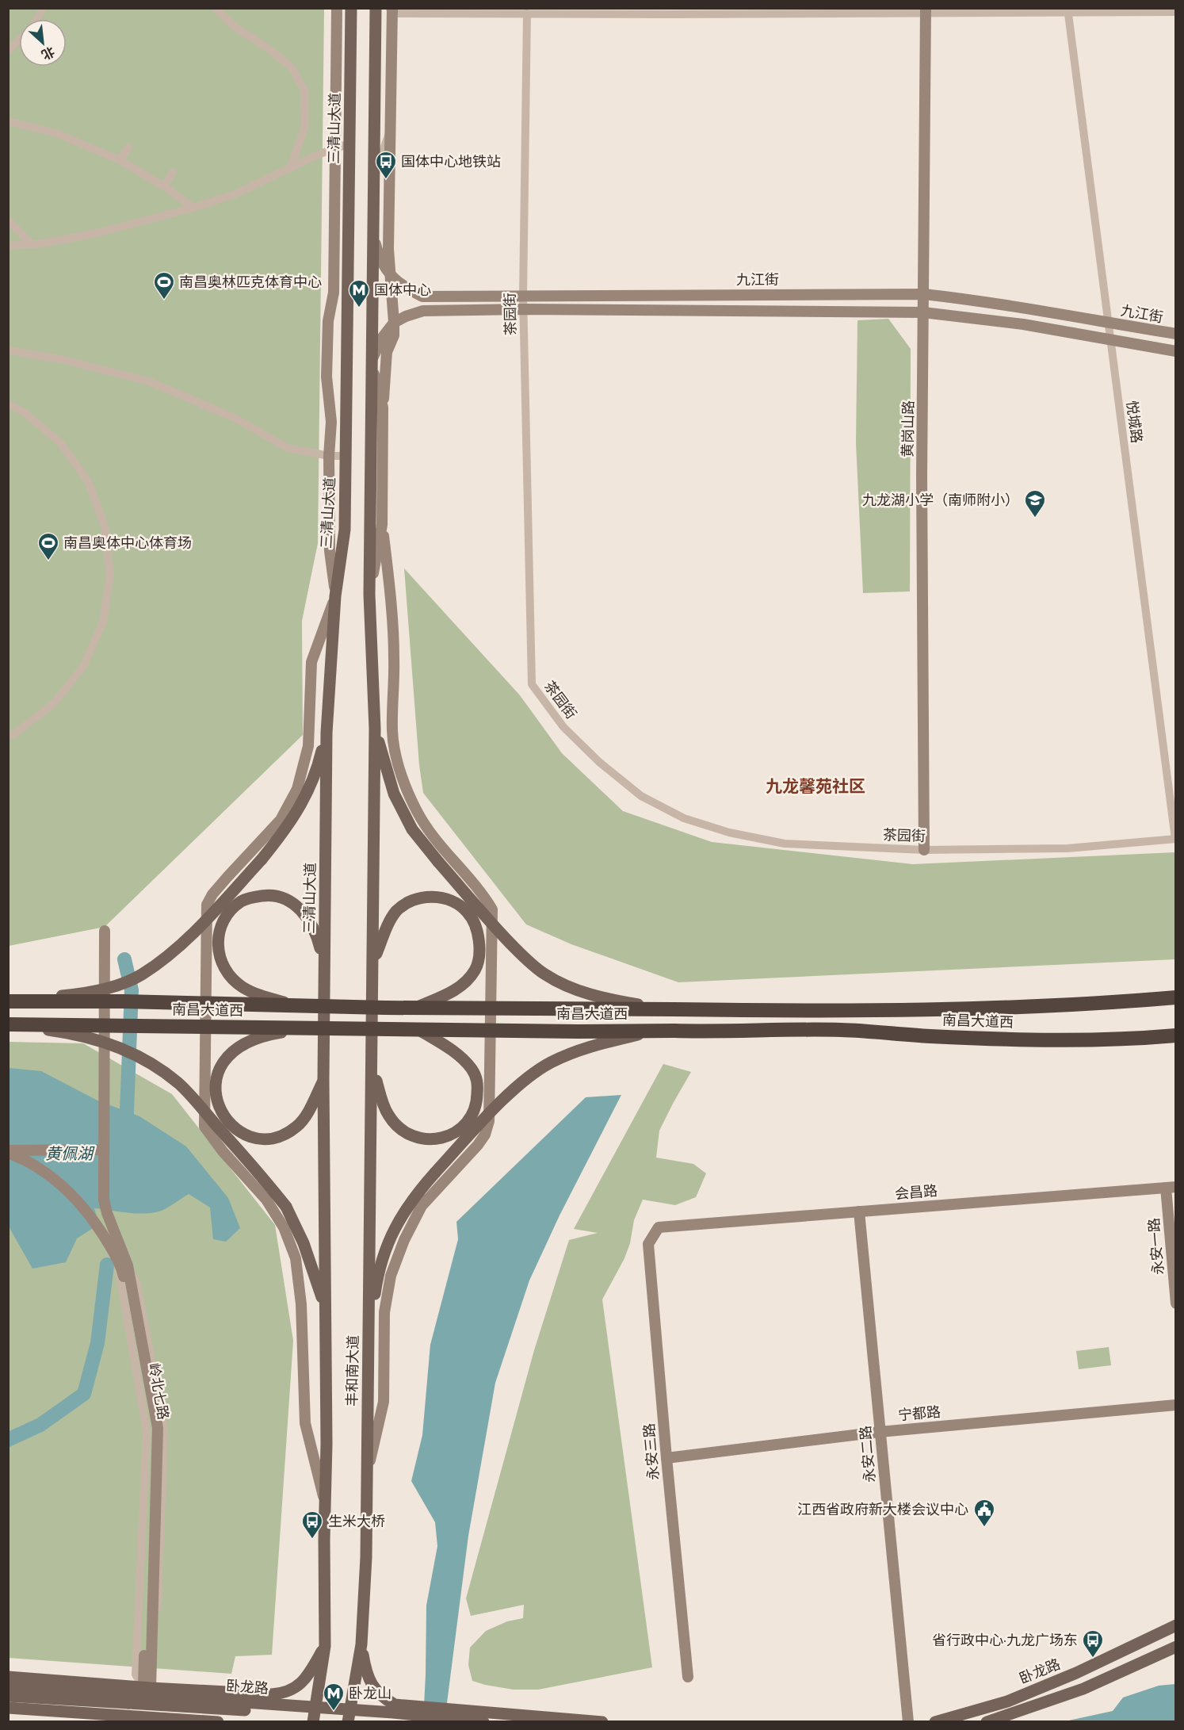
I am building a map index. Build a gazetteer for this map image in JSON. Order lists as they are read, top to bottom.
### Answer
{
  "streets": {
    "highway": ["南昌大道西"],
    "main road": ["三清山大道", "丰和南大道", "卧龙路"],
    "street": [
      "九江街",
      "茶园街",
      "悦城路",
      "黄岗山路",
      "会昌路",
      "永安一路",
      "宁都路",
      "永安三路",
      "永安二路"
    ]
  },
  "crossings": [
    ["三清山大道", "丰和南大道"],
    ["九江街", "茶园街"],
    ["九江街", "悦城路"],
    ["九江街", "黄岗山路"],
    ["茶园街", "悦城路"],
    ["茶园街", "黄岗山路"],
    ["会昌路", "永安一路"],
    ["会昌路", "永安三路"],
    ["会昌路", "永安二路"],
    ["丰和南大道", "卧龙路"],
    ["宁都路", "永安三路"],
    ["宁都路", "永安二路"]
  ],
  "districts": ["九龙馨苑社区"],
  "water": ["黄佩湖"],
  "places": {
    "bus stop": ["国体中心地铁站", "生米大桥", "省行政中心·九龙广场东"],
    "sports": ["南昌奥林匹克体育中心", "南昌奥体中心体育场"],
    "metro station": ["国体中心", "卧龙山"],
    "school or university": ["九龙湖小学（南师附小）"],
    "public building": ["江西省政府新大楼会议中心"]
  },
  "north": "bottom right"
}
